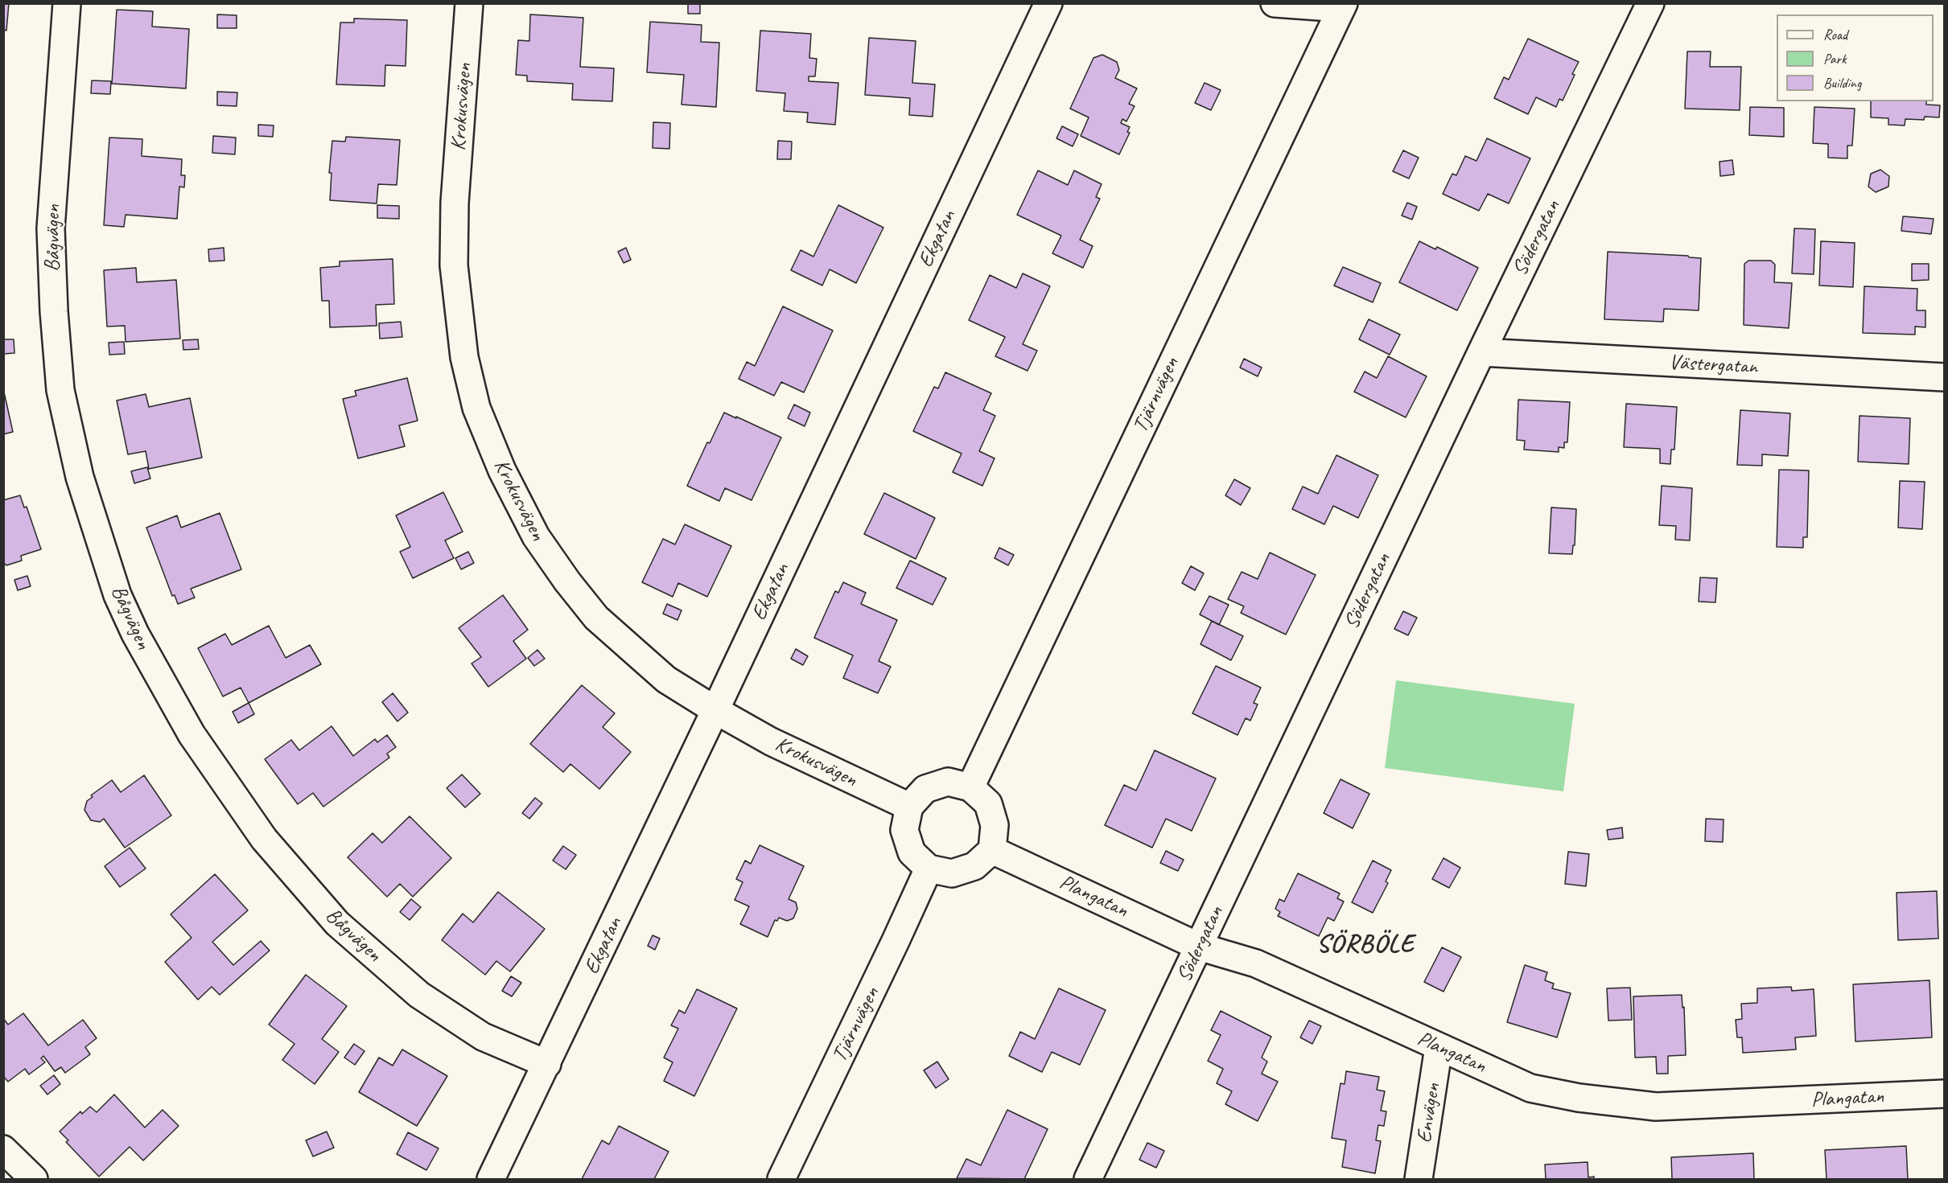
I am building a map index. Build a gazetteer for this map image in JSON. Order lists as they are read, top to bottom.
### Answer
{
  "streets": {
    "street": [
      "Krokusvägen",
      "Bågvägen",
      "Södergatan",
      "Ekgatan",
      "Västergatan",
      "Tjärnvägen",
      "Plangatan",
      "Envägen"
    ]
  },
  "crossings": [
    ["Krokusvägen", "Ekgatan"],
    ["Krokusvägen", "Tjärnvägen"],
    ["Krokusvägen", "Plangatan"],
    ["Bågvägen", "Ekgatan"],
    ["Södergatan", "Västergatan"],
    ["Södergatan", "Plangatan"],
    ["Tjärnvägen", "Plangatan"],
    ["Plangatan", "Envägen"]
  ],
  "districts": ["SÖRBÖLE"],
  "legend": ["Road", "Park", "Building"]
}
